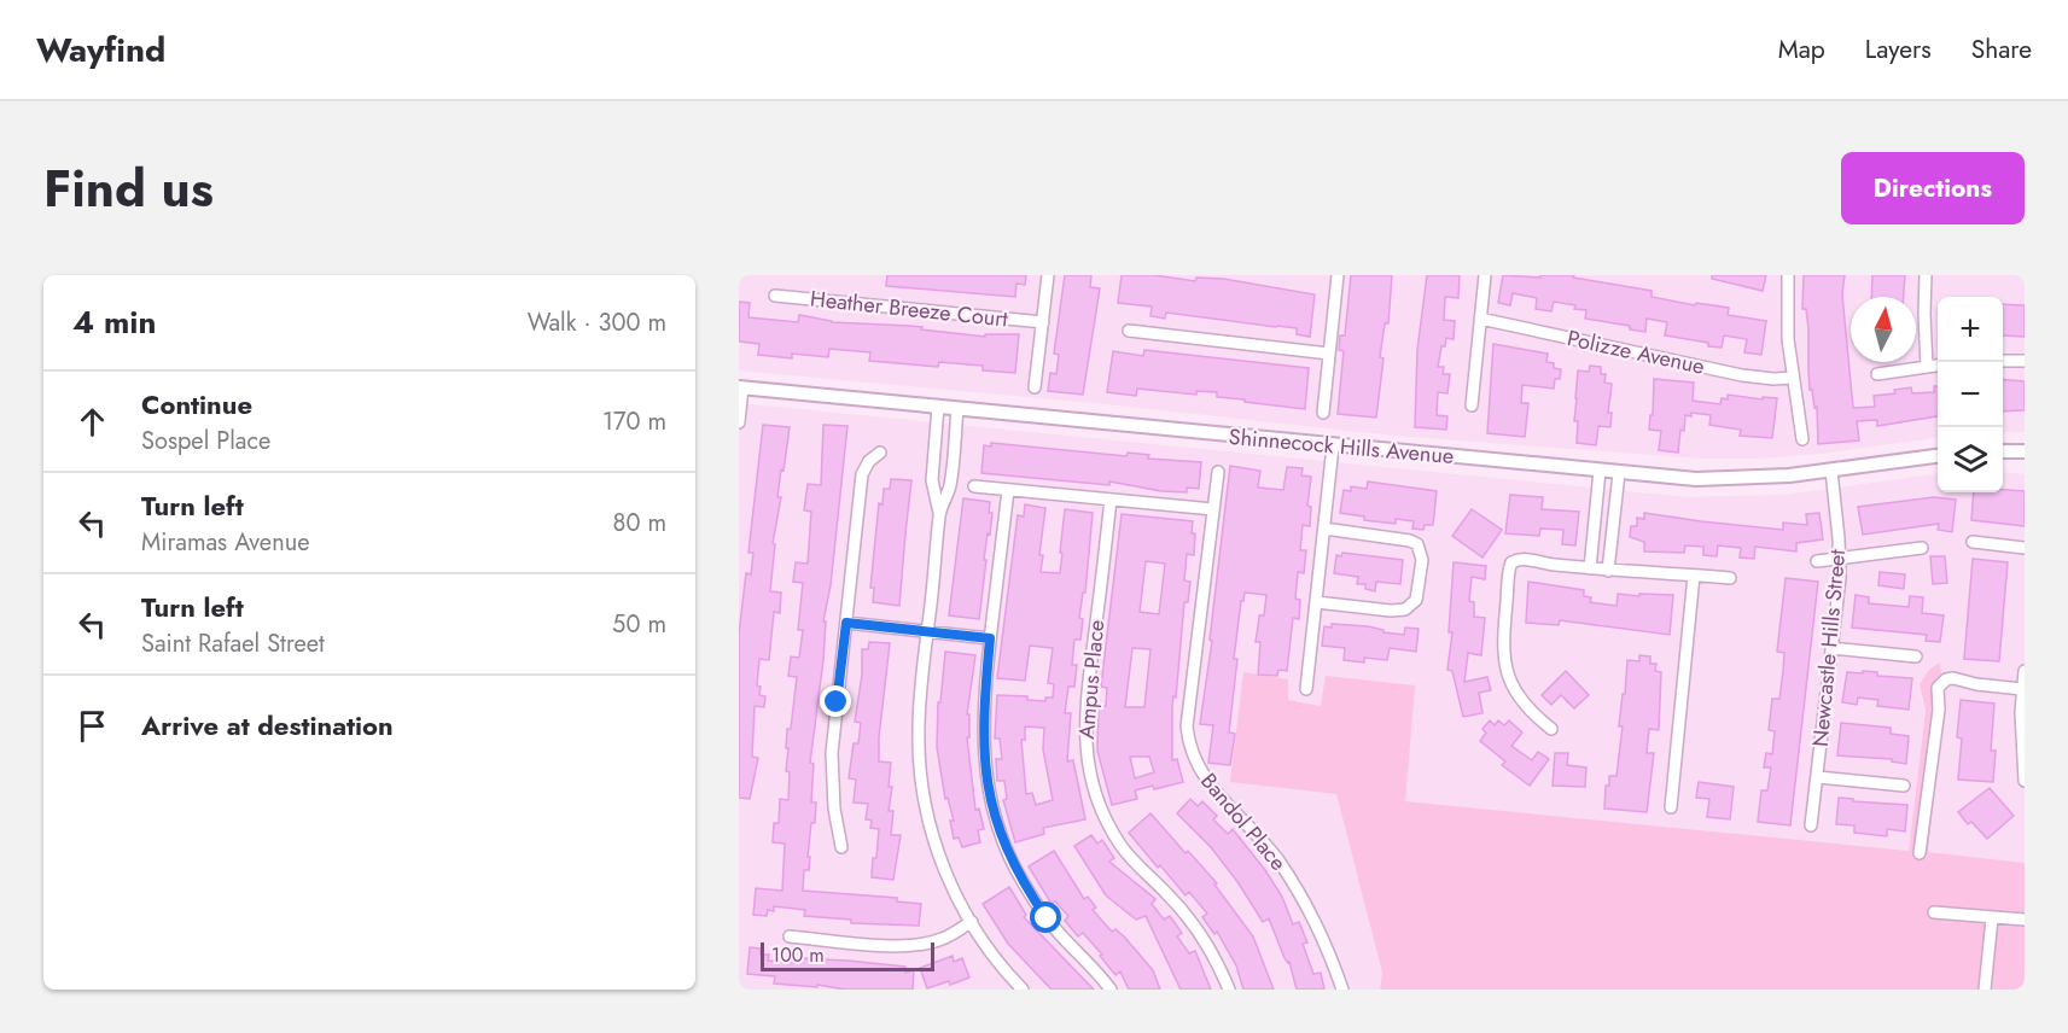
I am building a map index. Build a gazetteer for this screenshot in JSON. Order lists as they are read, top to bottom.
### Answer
{
  "streets": {
    "street": [
      "Heather Breeze Court",
      "Polizze Avenue",
      "Shinnecock Hills Avenue",
      "Newcastle Hills Street",
      "Ampus Place",
      "Bandol Place"
    ]
  },
  "crossings": [
    ["Shinnecock Hills Avenue", "Newcastle Hills Street"]
  ],
  "scale_bar": "100 m",
  "north": "top",
  "page": {
    "header": "Wayfind",
    "nav": ["Map", "Layers", "Share"],
    "title": "Find us",
    "buttons": "Directions",
    "heading": ["4 min", "Walk · 300 m"],
    "map_buttons": ["+", "−"],
    "list": [
      ["Continue", "Sospel Place", "170 m"],
      ["Turn left", "Miramas Avenue", "80 m"],
      ["Turn left", "Saint Rafael Street", "50 m"],
      "Arrive at destination"
    ],
    "scale": "100 m"
  }
}
